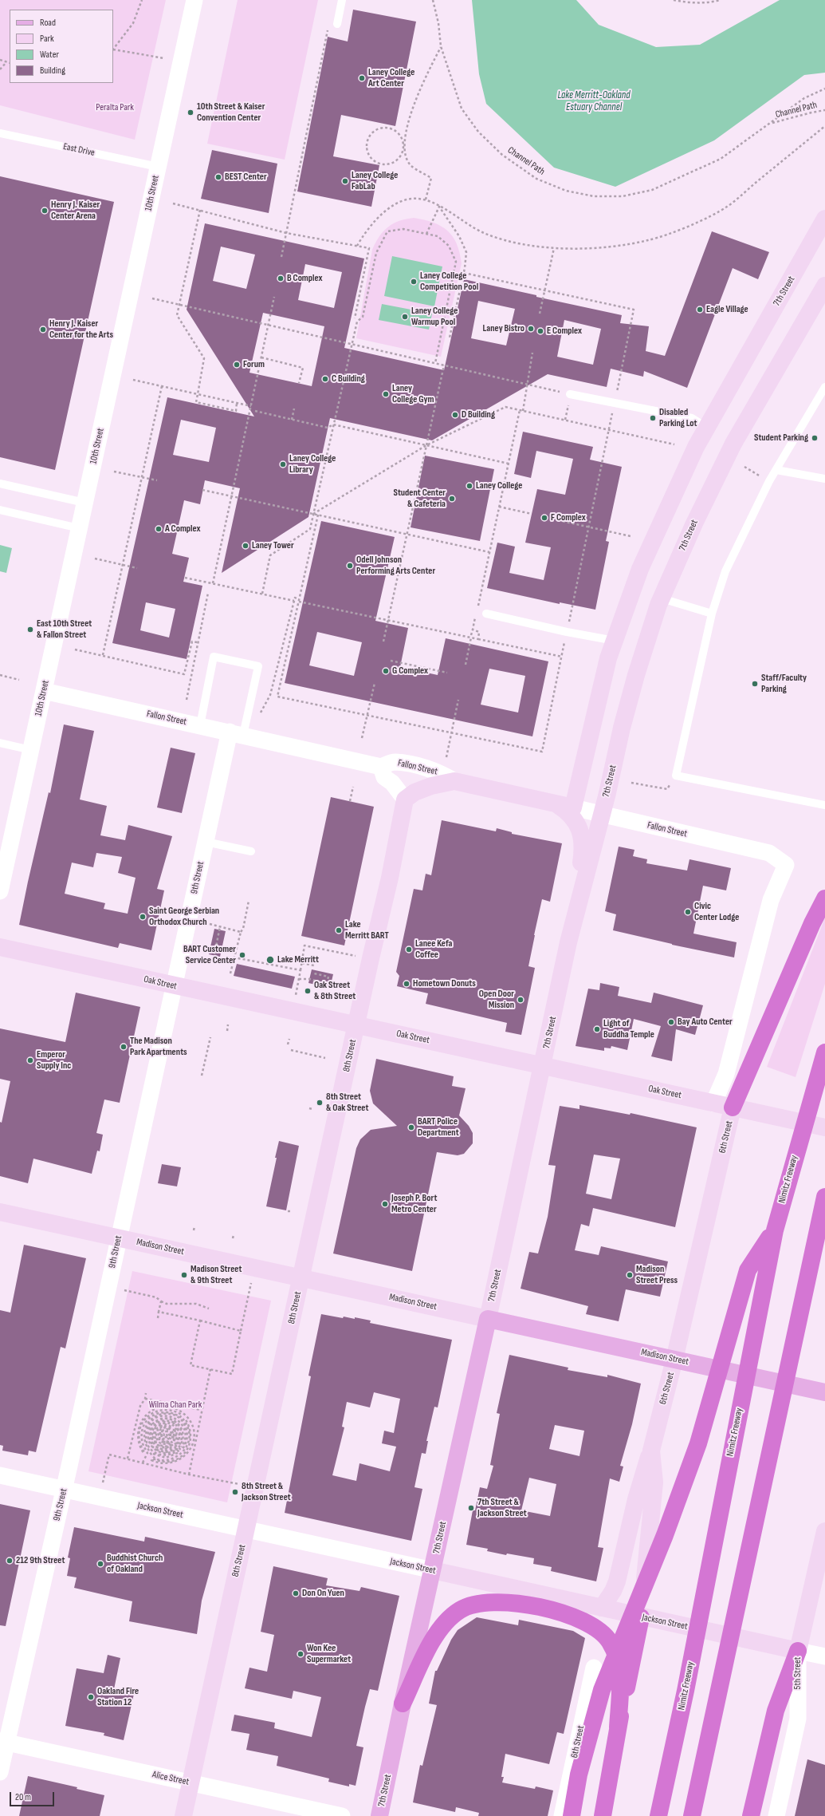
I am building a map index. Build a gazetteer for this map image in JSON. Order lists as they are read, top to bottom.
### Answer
{
  "streets": {
    "highway": ["Nimitz Freeway"],
    "main road": [
      "7th Street",
      "Fallon Street",
      "Oak Street",
      "8th Street",
      "6th Street",
      "Madison Street",
      "Jackson Street",
      "5th Street"
    ],
    "street": ["10th Street", "9th Street", "Alice Street"],
    "lane": ["East Drive"],
    "path": ["Channel Path"]
  },
  "crossings": [
    ["East Drive", "10th Street"],
    ["10th Street", "Fallon Street"],
    ["7th Street", "Fallon Street"],
    ["7th Street", "Oak Street"],
    ["7th Street", "Madison Street"],
    ["7th Street", "Jackson Street"],
    ["Fallon Street", "9th Street"],
    ["Fallon Street", "Oak Street"],
    ["9th Street", "Oak Street"],
    ["9th Street", "Madison Street"],
    ["9th Street", "Jackson Street"],
    ["9th Street", "Alice Street"],
    ["Oak Street", "8th Street"],
    ["Oak Street", "6th Street"],
    ["8th Street", "Madison Street"],
    ["8th Street", "Jackson Street"],
    ["8th Street", "Alice Street"],
    ["6th Street", "Madison Street"],
    ["6th Street", "Jackson Street"],
    ["Jackson Street", "5th Street"]
  ],
  "water": ["Lake Merritt-Oakland Estuary Channel"],
  "parks": ["Peralta Park", "Wilma Chan Park"],
  "places": [
    "Laney College Art Center",
    "10th Street & Kaiser Convention Center",
    "BEST Center",
    "Laney College FabLab",
    "Henry J. Kaiser Center Arena",
    "B Complex",
    "Laney College Competition Pool",
    "Eagle Village",
    "Laney College Warmup Pool",
    "Laney Bistro",
    "Henry J. Kaiser Center for the Arts",
    "E Complex",
    "Forum",
    "C Building",
    "Laney College Gym",
    "D Building",
    "Disabled Parking Lot",
    "Student Parking",
    "Laney College Library",
    "Laney College",
    "Student Center & Cafeteria",
    "F Complex",
    "A Complex",
    "Laney Tower",
    "Odell Johnson Performing Arts Center",
    "East 10th Street & Fallon Street",
    "G Complex",
    "Staff/Faculty Parking",
    "Civic Center Lodge",
    "Saint George Serbian Orthodox Church",
    "Lake Merritt BART",
    "Lanee Kefa Coffee",
    "BART Customer Service Center",
    "Lake Merritt",
    "Hometown Donuts",
    "Oak Street & 8th Street",
    "Open Door Mission",
    "Bay Auto Center",
    "Light of Buddha Temple",
    "The Madison Park Apartments",
    "Emperor Supply Inc",
    "8th Street & Oak Street",
    "BART Police Department",
    "Joseph P. Bort Metro Center",
    "Madison Street & 9th Street",
    "Madison Street Press",
    "8th Street & Jackson Street",
    "7th Street & Jackson Street",
    "212 9th Street",
    "Buddhist Church of Oakland",
    "Don On Yuen",
    "Won Kee Supermarket",
    "Oakland Fire Station 12"
  ],
  "legend": [
    "Road",
    "Park",
    "Water",
    "Building"
  ],
  "scale_bar": "20 m"
}
